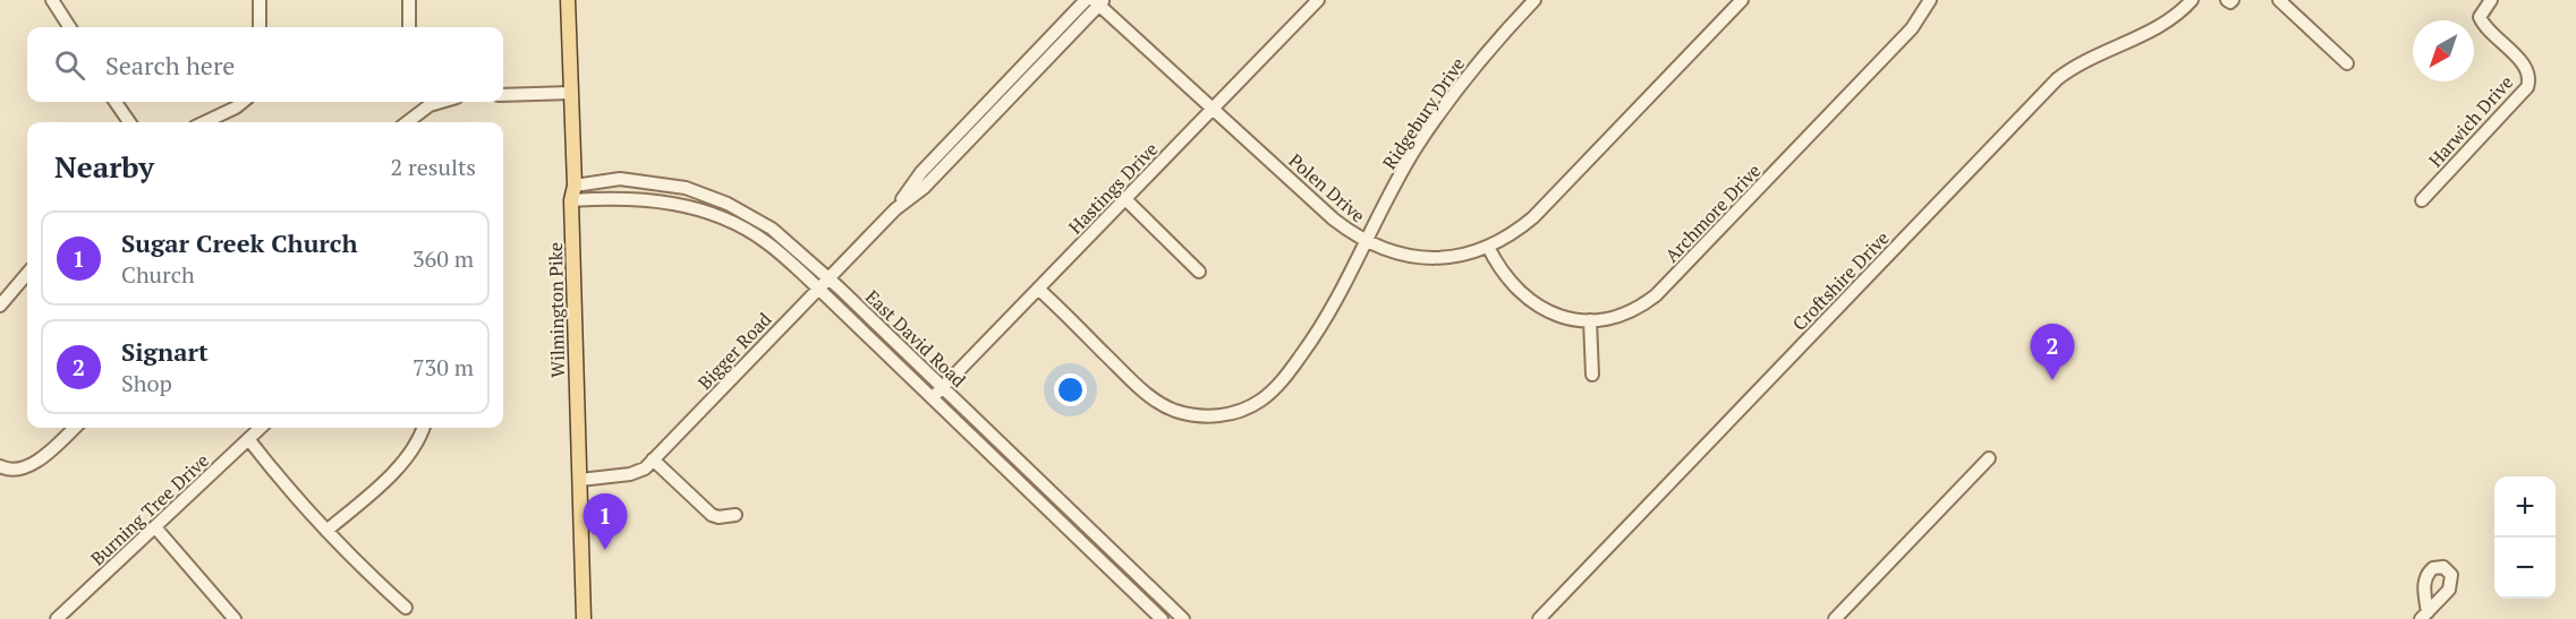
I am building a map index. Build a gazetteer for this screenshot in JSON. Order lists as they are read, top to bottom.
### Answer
{
  "streets": {
    "main road": ["Wilmington Pike"],
    "street": [
      "Ridgebury Drive",
      "Harwich Drive",
      "Hastings Drive",
      "Polen Drive",
      "Archmore Drive",
      "Croftshire Drive",
      "East David Road",
      "Bigger Road",
      "Burning Tree Drive"
    ]
  },
  "crossings": [
    ["Ridgebury Drive", "Hastings Drive"],
    ["Ridgebury Drive", "Polen Drive"],
    ["Hastings Drive", "Polen Drive"],
    ["Hastings Drive", "East David Road"],
    ["Polen Drive", "Archmore Drive"],
    ["Polen Drive", "Bigger Road"],
    ["Wilmington Pike", "East David Road"],
    ["Wilmington Pike", "Bigger Road"],
    ["East David Road", "Bigger Road"]
  ],
  "north": "bottom left",
  "page": {
    "search": "Search here",
    "heading": ["Nearby", "2 results"],
    "list": [
      {
        "mark": "1",
        "name": "Sugar Creek Church",
        "note": "Church",
        "value": "360 m"
      },
      {
        "mark": "2",
        "name": "Signart",
        "note": "Shop",
        "value": "730 m"
      }
    ],
    "pins": ["2", "1"],
    "map_buttons": ["+", "−"]
  }
}
